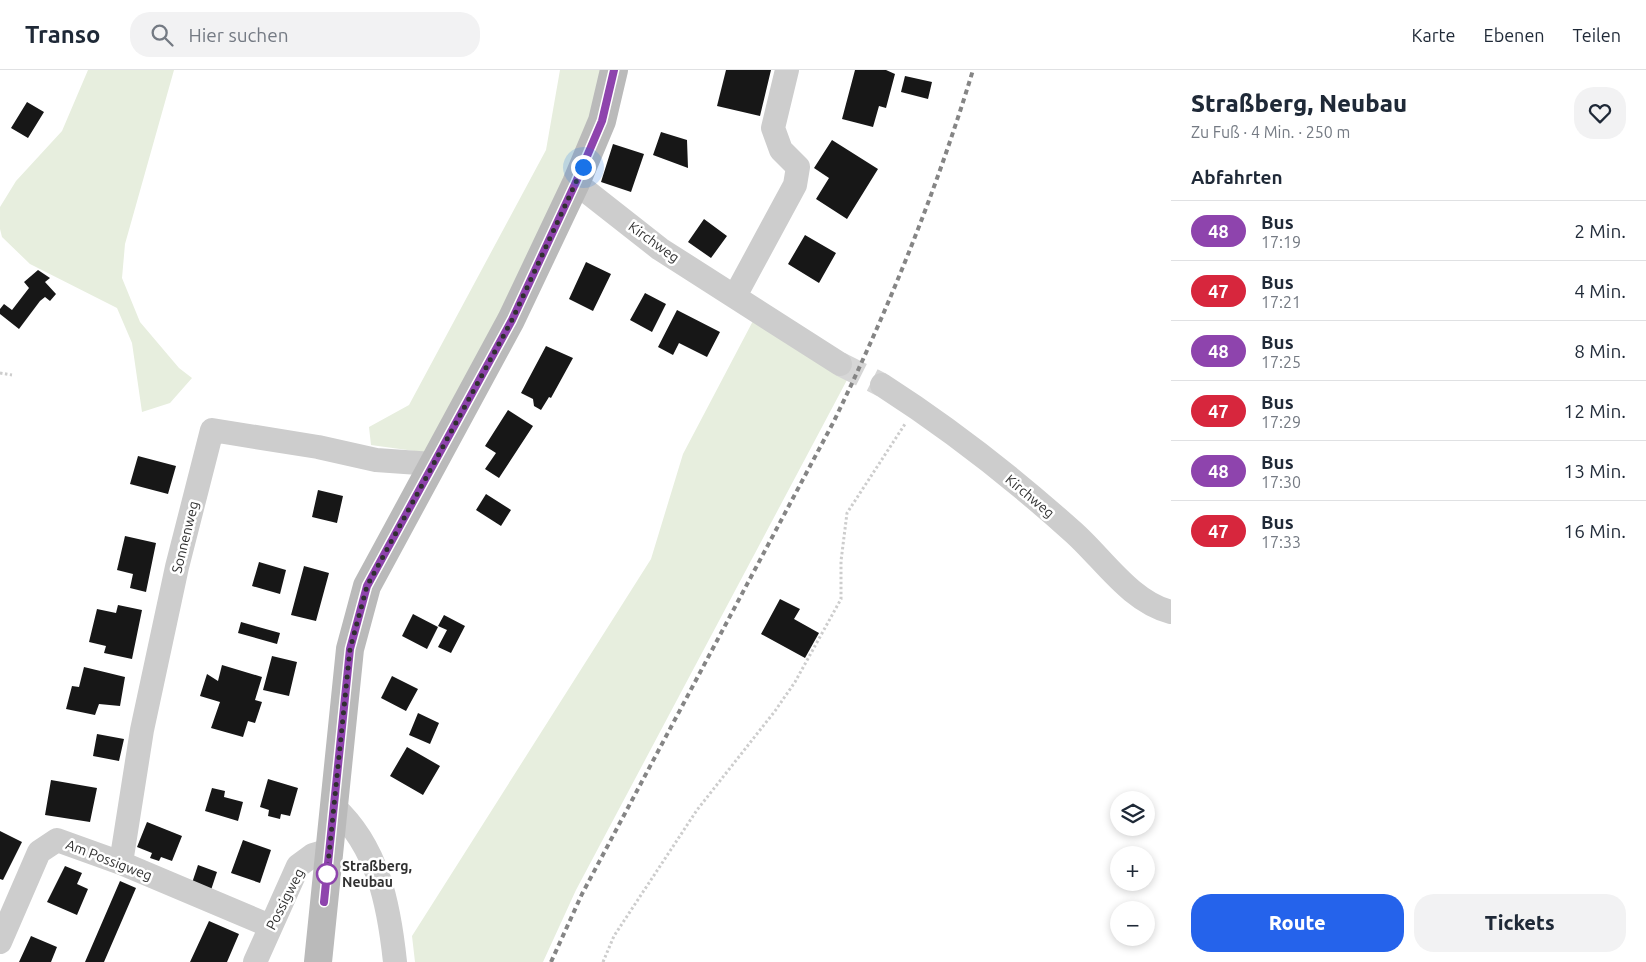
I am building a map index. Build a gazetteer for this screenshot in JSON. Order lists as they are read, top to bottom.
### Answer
{
  "streets": {
    "street": [
      "Kirchweg",
      "Sonnenweg",
      "Am Possigweg",
      "Possigweg"
    ]
  },
  "crossings": [
    ["Sonnenweg", "Am Possigweg"],
    ["Am Possigweg", "Possigweg"]
  ],
  "places": ["Straßberg, Neubau"],
  "lines": ["bus line 48"],
  "page": {
    "header": "Transo",
    "search": "Hier suchen",
    "nav": ["Karte", "Ebenen", "Teilen"],
    "heading": [
      ["Straßberg, Neubau", "Zu Fuß · 4 Min. · 250 m"],
      "Abfahrten"
    ],
    "list": [
      {
        "mark": "48",
        "name": "Bus",
        "note": "17:19",
        "value": "2 Min."
      },
      {
        "mark": "47",
        "name": "Bus",
        "note": "17:21",
        "value": "4 Min."
      },
      {
        "mark": "48",
        "name": "Bus",
        "note": "17:25",
        "value": "8 Min."
      },
      {
        "mark": "47",
        "name": "Bus",
        "note": "17:29",
        "value": "12 Min."
      },
      {
        "mark": "48",
        "name": "Bus",
        "note": "17:30",
        "value": "13 Min."
      },
      {
        "mark": "47",
        "name": "Bus",
        "note": "17:33",
        "value": "16 Min."
      }
    ],
    "map_buttons": ["+", "−"],
    "buttons": ["Route", "Tickets"]
  }
}
